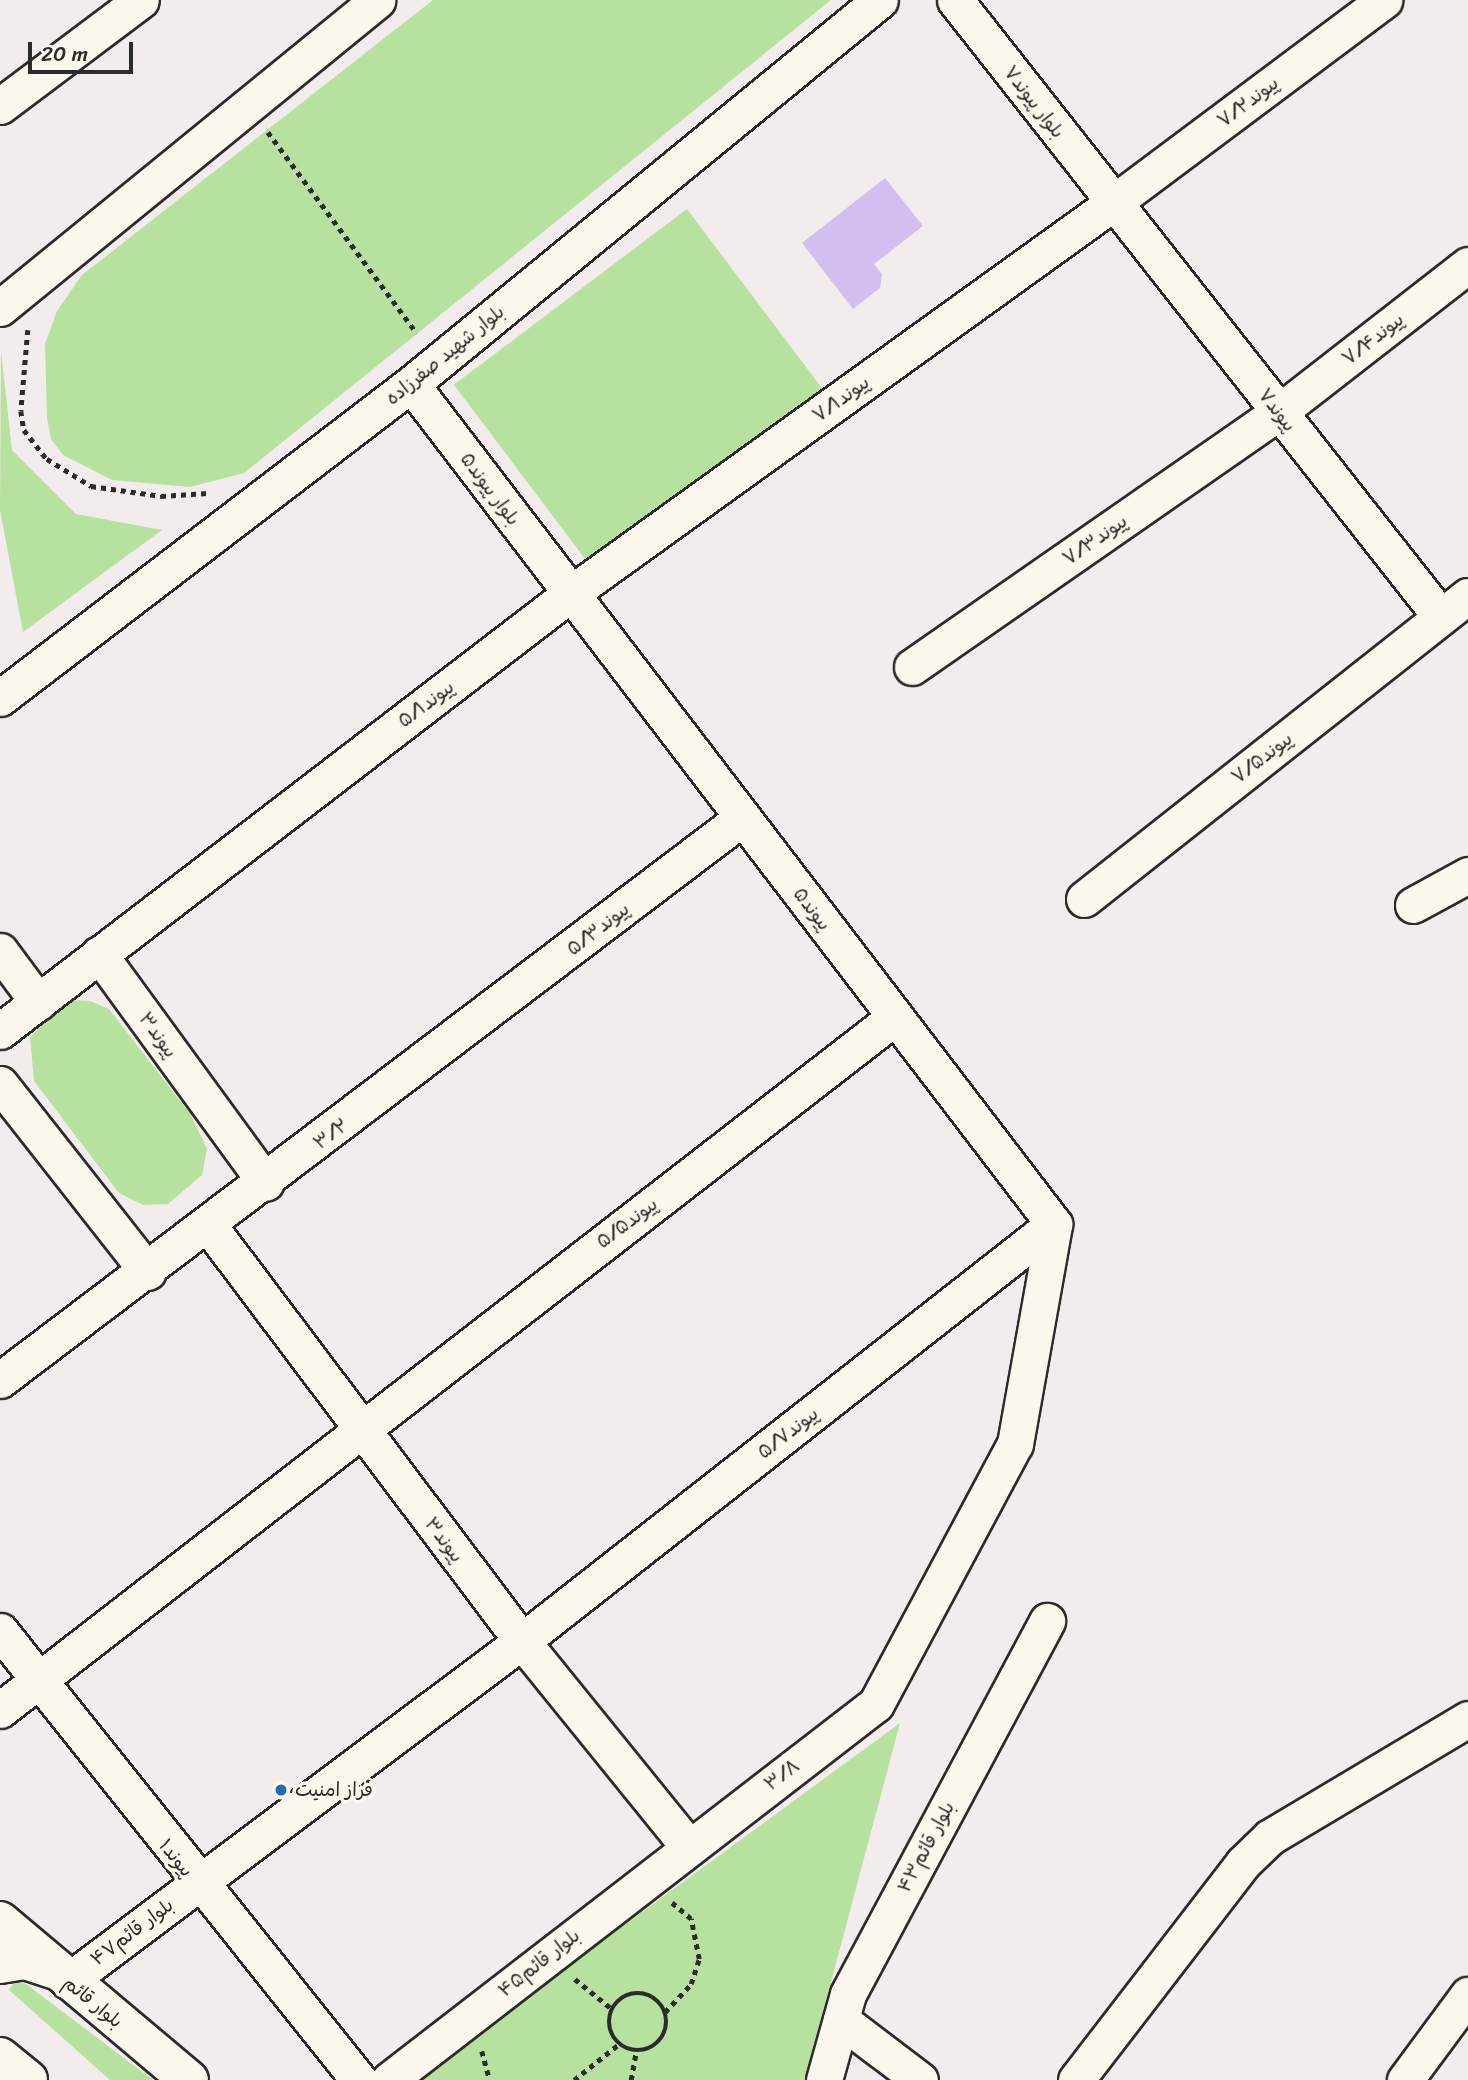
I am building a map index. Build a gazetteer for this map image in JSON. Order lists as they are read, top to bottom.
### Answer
{
  "streets": {
    "main road": ["بلوار قائم"],
    "street": [
      "بلوار پیوند۷",
      "پیوند۷/۲",
      "پیوند۷/۴",
      "بلوار شهید صفرزاده",
      "پیوند۷/۱",
      "پیوند۷",
      "بلوار پیوند۵",
      "پیوند۷/۳",
      "پیوند۵/۱",
      "پیوند۷/۵",
      "پیوند۵",
      "پیوند۵/۳",
      "پیوند۳",
      "۳/۲",
      "پیوند۵/۵",
      "پیوند۵/۷",
      "۳/۸",
      "بلوار قائم۴۳",
      "پیوند۱",
      "بلوار قائم۴۷",
      "بلوار قائم۴۵"
    ]
  },
  "crossings": [
    ["بلوار پیوند۷", "پیوند۷/۲"],
    ["بلوار پیوند۷", "پیوند۷/۱"],
    ["بلوار پیوند۷", "پیوند۷"],
    ["پیوند۷/۲", "پیوند۷/۱"],
    ["پیوند۷/۲", "پیوند۷"],
    ["پیوند۷/۴", "پیوند۷"],
    ["پیوند۷/۴", "پیوند۷/۳"],
    ["بلوار شهید صفرزاده", "بلوار پیوند۵"],
    ["پیوند۷/۱", "پیوند۷"],
    ["پیوند۷/۱", "بلوار پیوند۵"],
    ["پیوند۷/۱", "پیوند۵/۱"],
    ["پیوند۷/۱", "پیوند۵"],
    ["پیوند۷", "پیوند۷/۳"],
    ["پیوند۷", "پیوند۷/۵"],
    ["بلوار پیوند۵", "پیوند۵/۱"],
    ["بلوار پیوند۵", "پیوند۵"],
    ["پیوند۵/۱", "پیوند۵"],
    ["پیوند۵/۱", "پیوند۳"],
    ["پیوند۵", "پیوند۵/۳"],
    ["پیوند۵", "پیوند۵/۵"],
    ["پیوند۵", "پیوند۵/۷"],
    ["پیوند۵", "۳/۸"],
    ["پیوند۵/۳", "۳/۲"],
    ["پیوند۳", "۳/۲"],
    ["پیوند۳", "پیوند۵/۵"],
    ["پیوند۳", "پیوند۵/۷"],
    ["پیوند۳", "۳/۸"],
    ["پیوند۳", "بلوار قائم۴۵"],
    ["پیوند۵/۵", "پیوند۱"],
    ["پیوند۵/۷", "۳/۸"],
    ["پیوند۵/۷", "پیوند۱"],
    ["پیوند۵/۷", "بلوار قائم۴۷"],
    ["۳/۸", "بلوار قائم۴۵"],
    ["پیوند۱", "بلوار قائم۴۷"],
    ["بلوار قائم۴۷", "بلوار قائم"]
  ],
  "places": ["فراز امنیت"],
  "scale_bar": "20 m"
}
